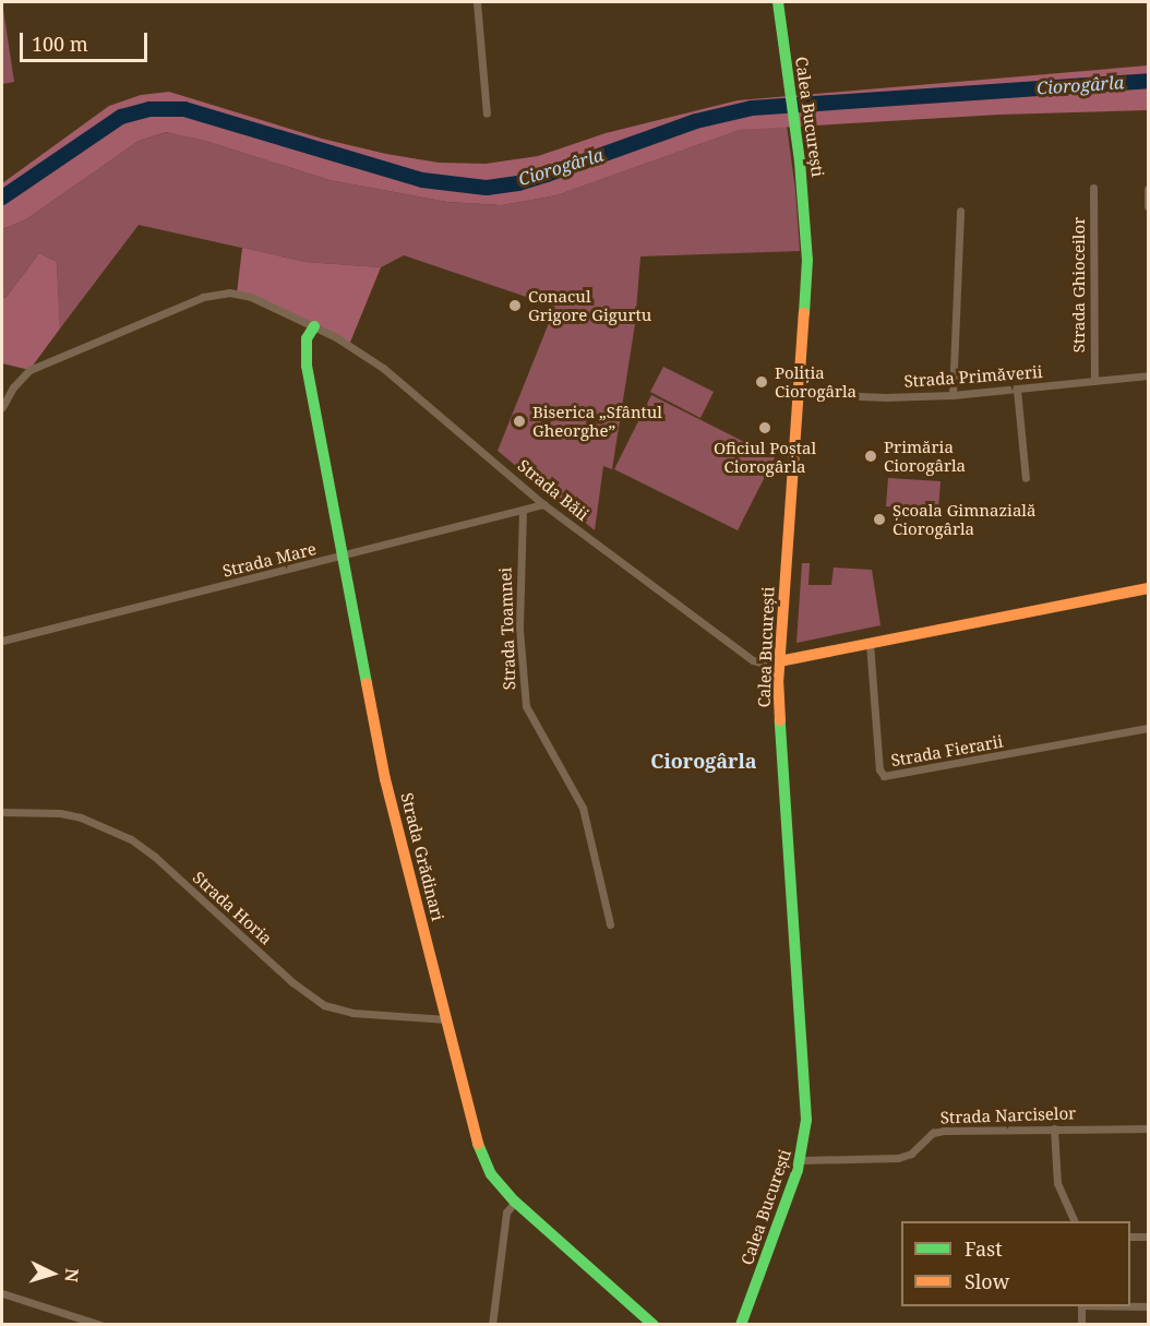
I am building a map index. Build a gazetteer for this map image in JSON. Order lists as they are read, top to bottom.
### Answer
{
  "streets": {
    "main road": ["Calea București", "Strada Grădinari"],
    "street": [
      "Strada Ghioceilor",
      "Strada Primăverii",
      "Strada Băii",
      "Strada Mare",
      "Strada Toamnei",
      "Strada Fierarii",
      "Strada Horia",
      "Strada Narciselor"
    ]
  },
  "crossings": [
    ["Calea București", "Strada Primăverii"],
    ["Calea București", "Strada Băii"],
    ["Calea București", "Strada Narciselor"],
    ["Strada Ghioceilor", "Strada Primăverii"],
    ["Strada Băii", "Strada Mare"],
    ["Strada Băii", "Strada Grădinari"],
    ["Strada Mare", "Strada Toamnei"],
    ["Strada Mare", "Strada Grădinari"],
    ["Strada Grădinari", "Strada Horia"]
  ],
  "districts": ["Ciorogârla"],
  "water": ["Ciorogârla"],
  "places": [
    "Conacul Grigore Gigurtu",
    "Poliția Ciorogârla",
    "Biserica „Sfântul Gheorghe”",
    "Oficiul Poștal Ciorogârla",
    "Primăria Ciorogârla",
    "Școala Gimnazială Ciorogârla"
  ],
  "legend": ["Fast", "Slow"],
  "scale_bar": "100 m",
  "north": "right"
}
